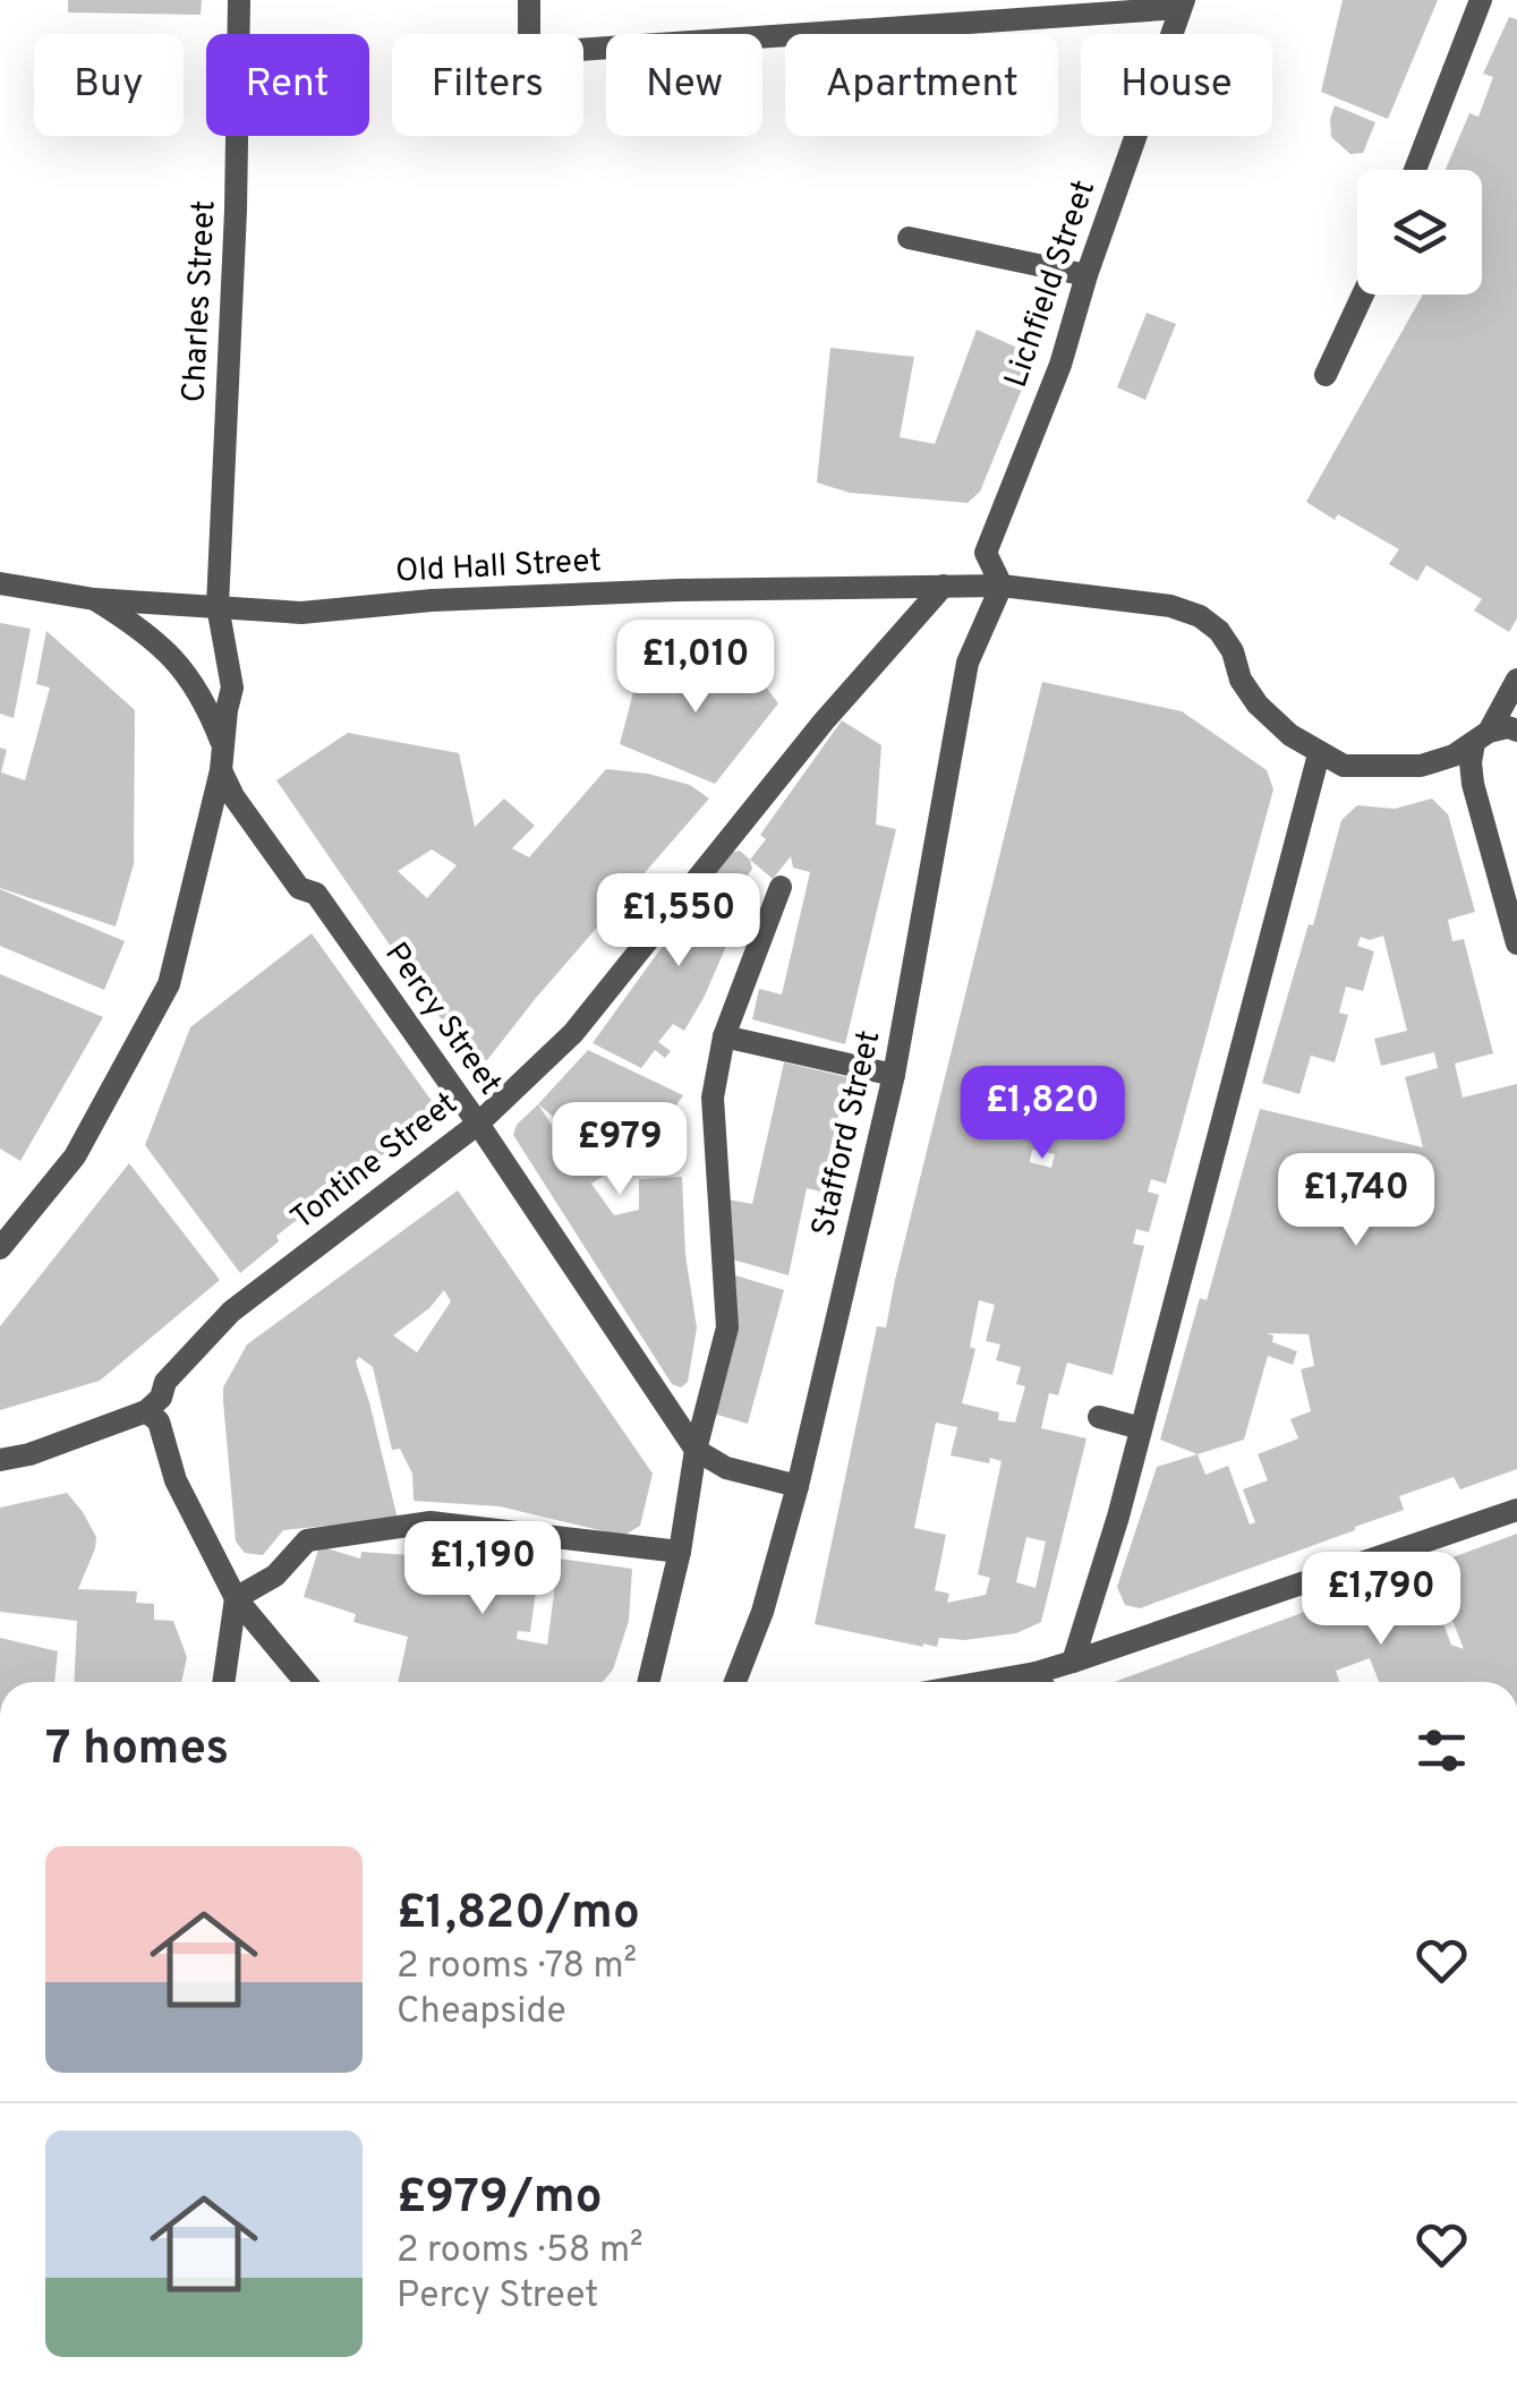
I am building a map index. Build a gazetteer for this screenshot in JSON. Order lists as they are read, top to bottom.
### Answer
{
  "streets": {
    "street": [
      "Lichfield Street",
      "Charles Street",
      "Old Hall Street",
      "Percy Street",
      "Stafford Street",
      "Tontine Street"
    ]
  },
  "crossings": [
    ["Lichfield Street", "Old Hall Street"],
    ["Lichfield Street", "Stafford Street"],
    ["Charles Street", "Old Hall Street"],
    ["Charles Street", "Percy Street"],
    ["Old Hall Street", "Stafford Street"],
    ["Old Hall Street", "Tontine Street"],
    ["Percy Street", "Tontine Street"]
  ],
  "page": {
    "chip": [
      "Buy",
      "Rent",
      "Filters",
      "New",
      "Apartment",
      "House"
    ],
    "price": [
      "£1,010",
      "£1,550",
      "£1,820",
      "£979",
      "£1,740",
      "£1,190",
      "£1,790"
    ],
    "heading": "7 homes",
    "list": [
      {
        "name": "£1,820/mo",
        "note": "2 rooms · 78 m² · Cheapside"
      },
      {
        "name": "£979/mo",
        "note": "2 rooms · 58 m² · Percy Street"
      }
    ]
  }
}
